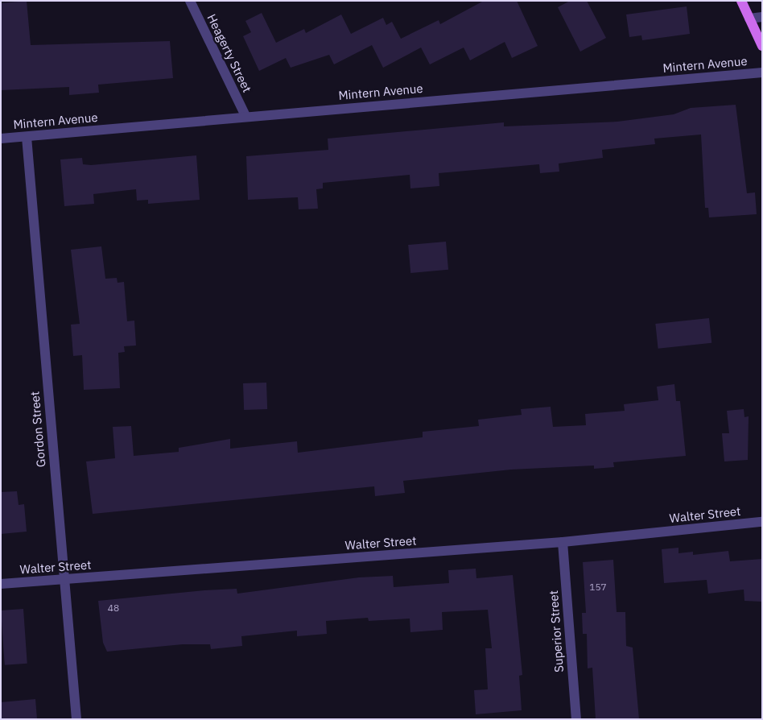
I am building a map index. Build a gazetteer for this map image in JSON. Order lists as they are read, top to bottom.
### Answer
{
  "streets": {
    "street": [
      "Heagerty Street",
      "Mintern Avenue",
      "Gordon Street",
      "Walter Street",
      "Superior Street"
    ]
  },
  "crossings": [
    ["Heagerty Street", "Mintern Avenue"],
    ["Mintern Avenue", "Gordon Street"],
    ["Gordon Street", "Walter Street"],
    ["Walter Street", "Superior Street"]
  ],
  "house_numbers": ["157", "48"]
}
